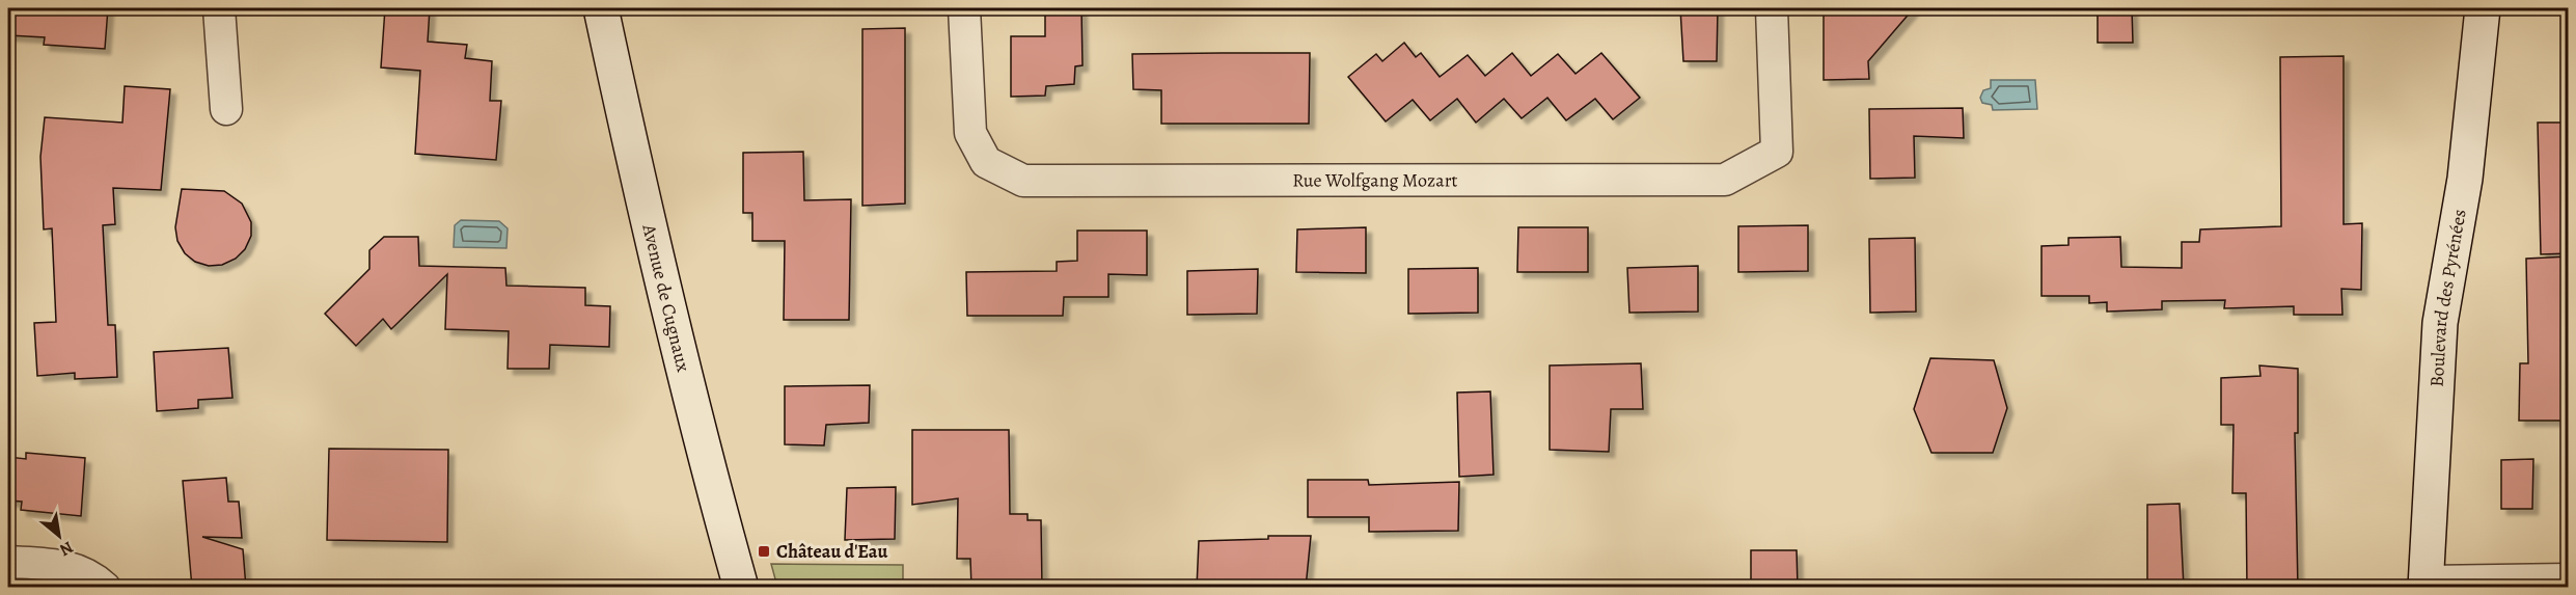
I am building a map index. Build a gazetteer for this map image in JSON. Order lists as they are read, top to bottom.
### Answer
{
  "streets": {
    "street": ["Rue Wolfgang Mozart", "Boulevard des Pyrénées", "Avenue de Cugnaux"]
  },
  "places": {
    "transit": ["Château d'Eau"]
  },
  "north": "bottom right"
}
